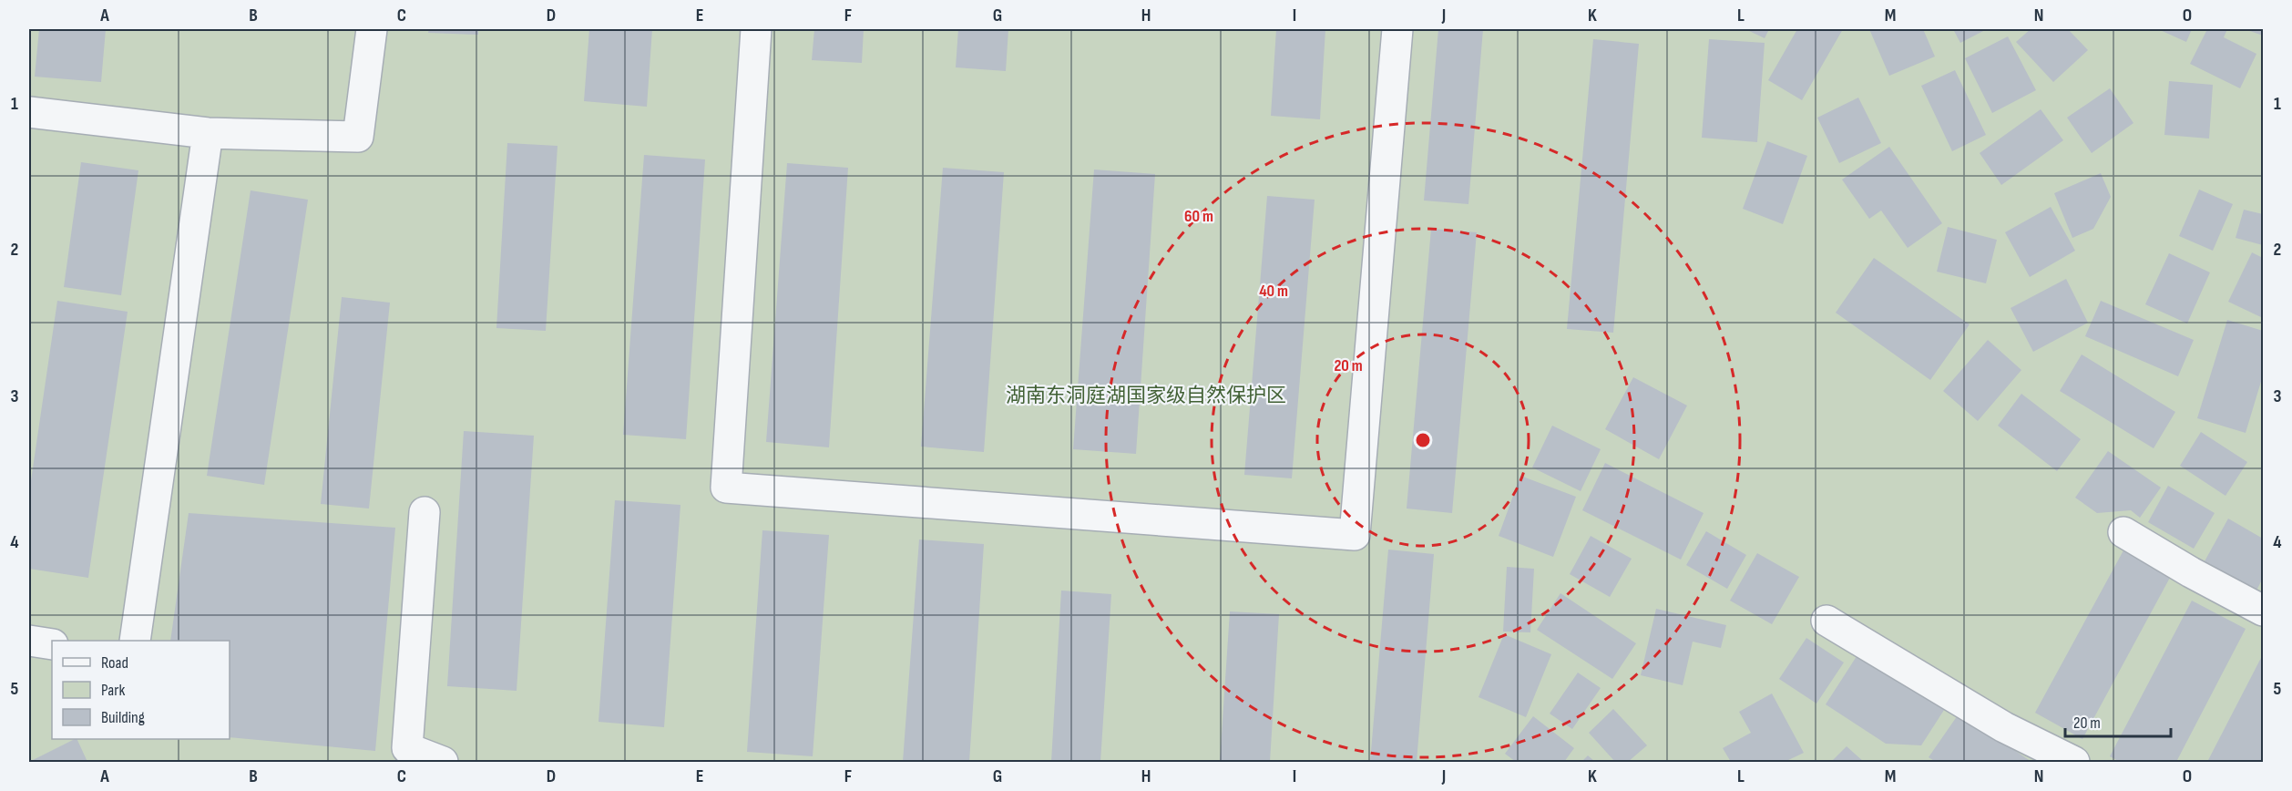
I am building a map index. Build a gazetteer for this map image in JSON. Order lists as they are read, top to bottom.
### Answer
{
  "parks": ["湖南东洞庭湖国家级自然保护区"],
  "legend": ["Road", "Park", "Building"],
  "scale_bar": "20 m",
  "grid": {
    "columns": [
      "A",
      "B",
      "C",
      "D",
      "E",
      "F",
      "G",
      "H",
      "I",
      "J",
      "K",
      "L",
      "M",
      "N",
      "O"
    ],
    "rows": [
      "1",
      "2",
      "3",
      "4",
      "5"
    ]
  },
  "rings": ["60 m", "40 m", "20 m"]
}
